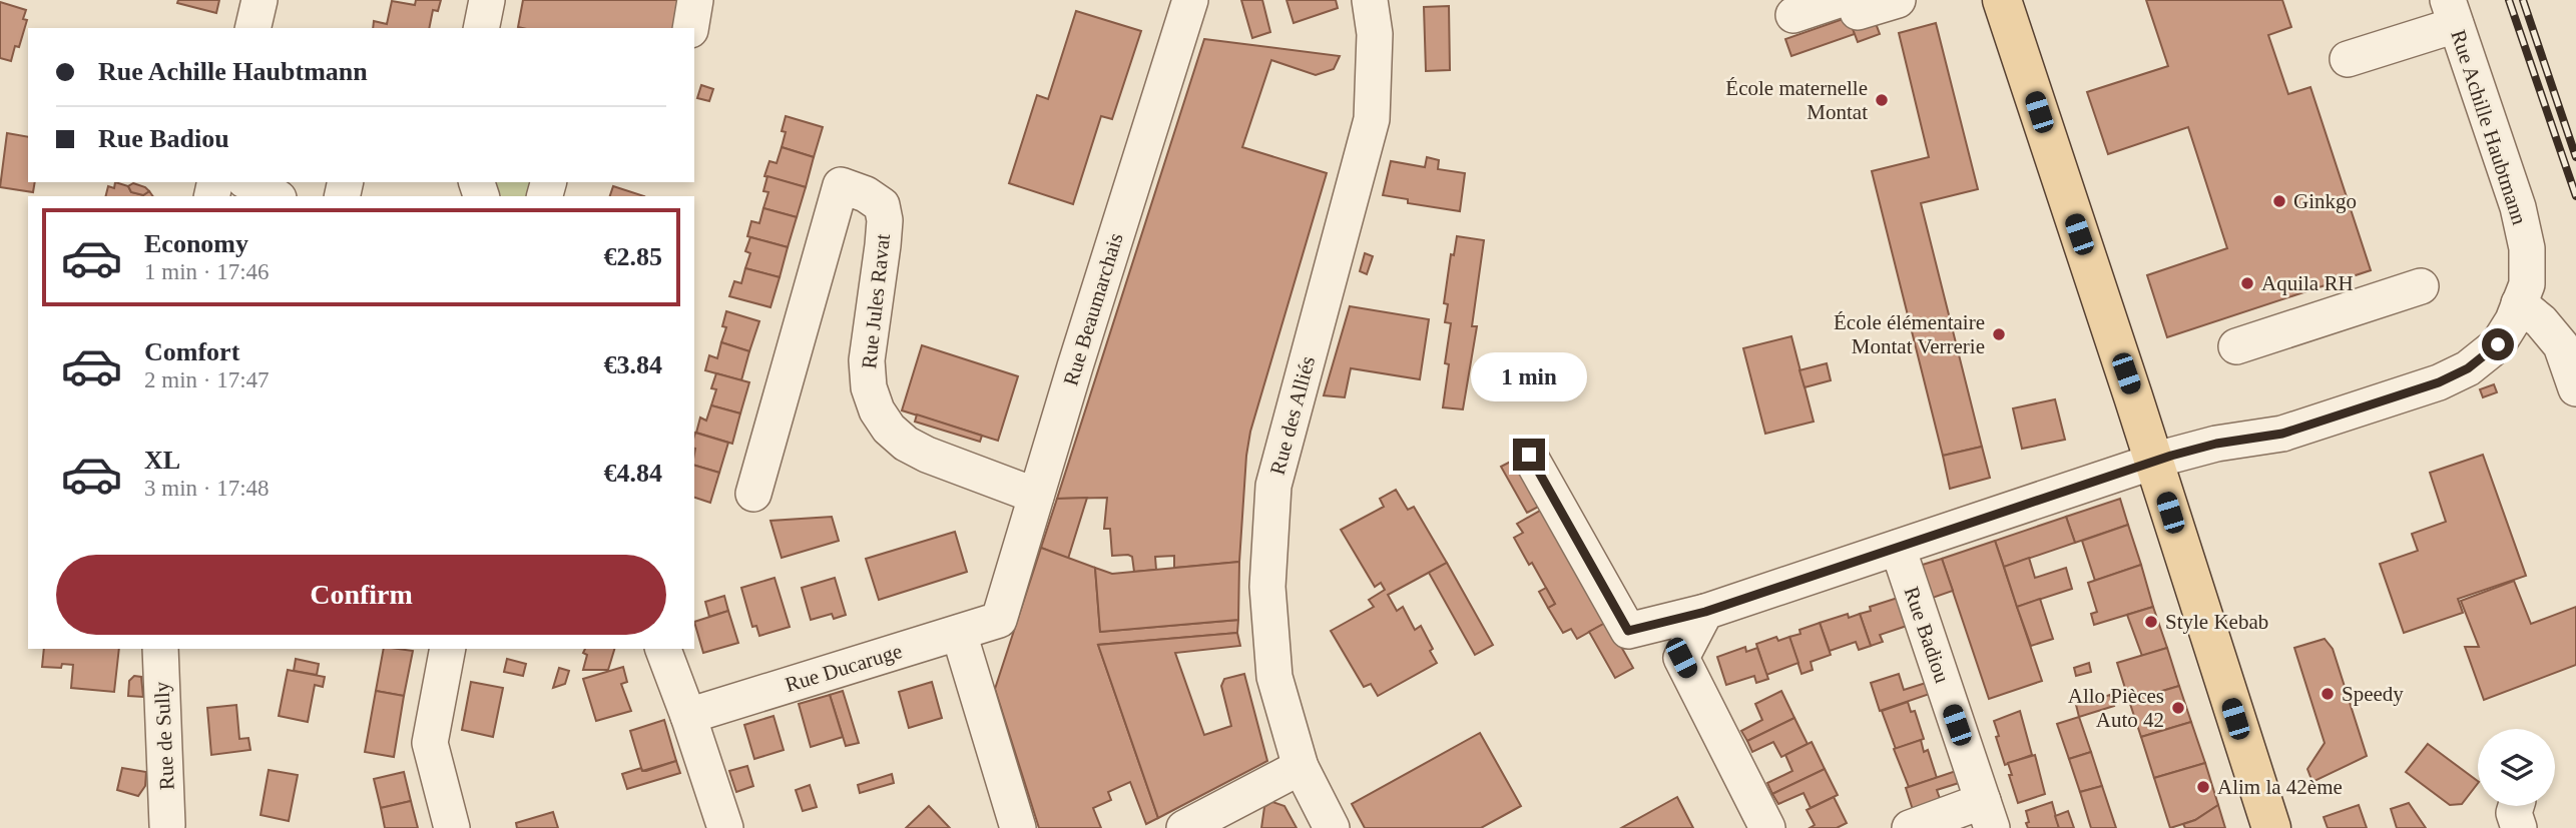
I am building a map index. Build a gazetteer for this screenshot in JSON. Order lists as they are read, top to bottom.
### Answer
{
  "streets": {
    "street": [
      "Rue Achille Haubtmann",
      "Rue Jules Ravat",
      "Rue Beaumarchais",
      "Rue des Alliés",
      "Rue Badiou",
      "Rue Ducaruge",
      "Rue de Sully"
    ]
  },
  "crossings": [
    ["Rue Jules Ravat", "Rue Beaumarchais"],
    ["Rue Beaumarchais", "Rue Ducaruge"]
  ],
  "places": [
    "École maternelle Montat",
    "Ginkgo",
    "Aquila RH",
    "École élémentaire Montat Verrerie",
    "Style Kebab",
    "Speedy",
    "Allo Pièces Auto 42",
    "Alim la 42ème"
  ],
  "page": {
    "banner": ["Rue Achille Haubtmann", "Rue Badiou"],
    "list": [
      {
        "name": "Economy",
        "note": "1 min · 17:46",
        "value": "€2.85"
      },
      {
        "name": "Comfort",
        "note": "2 min · 17:47",
        "value": "€3.84"
      },
      {
        "name": "XL",
        "note": "3 min · 17:48",
        "value": "€4.84"
      }
    ],
    "bubble": "1 min",
    "buttons": "Confirm"
  }
}
